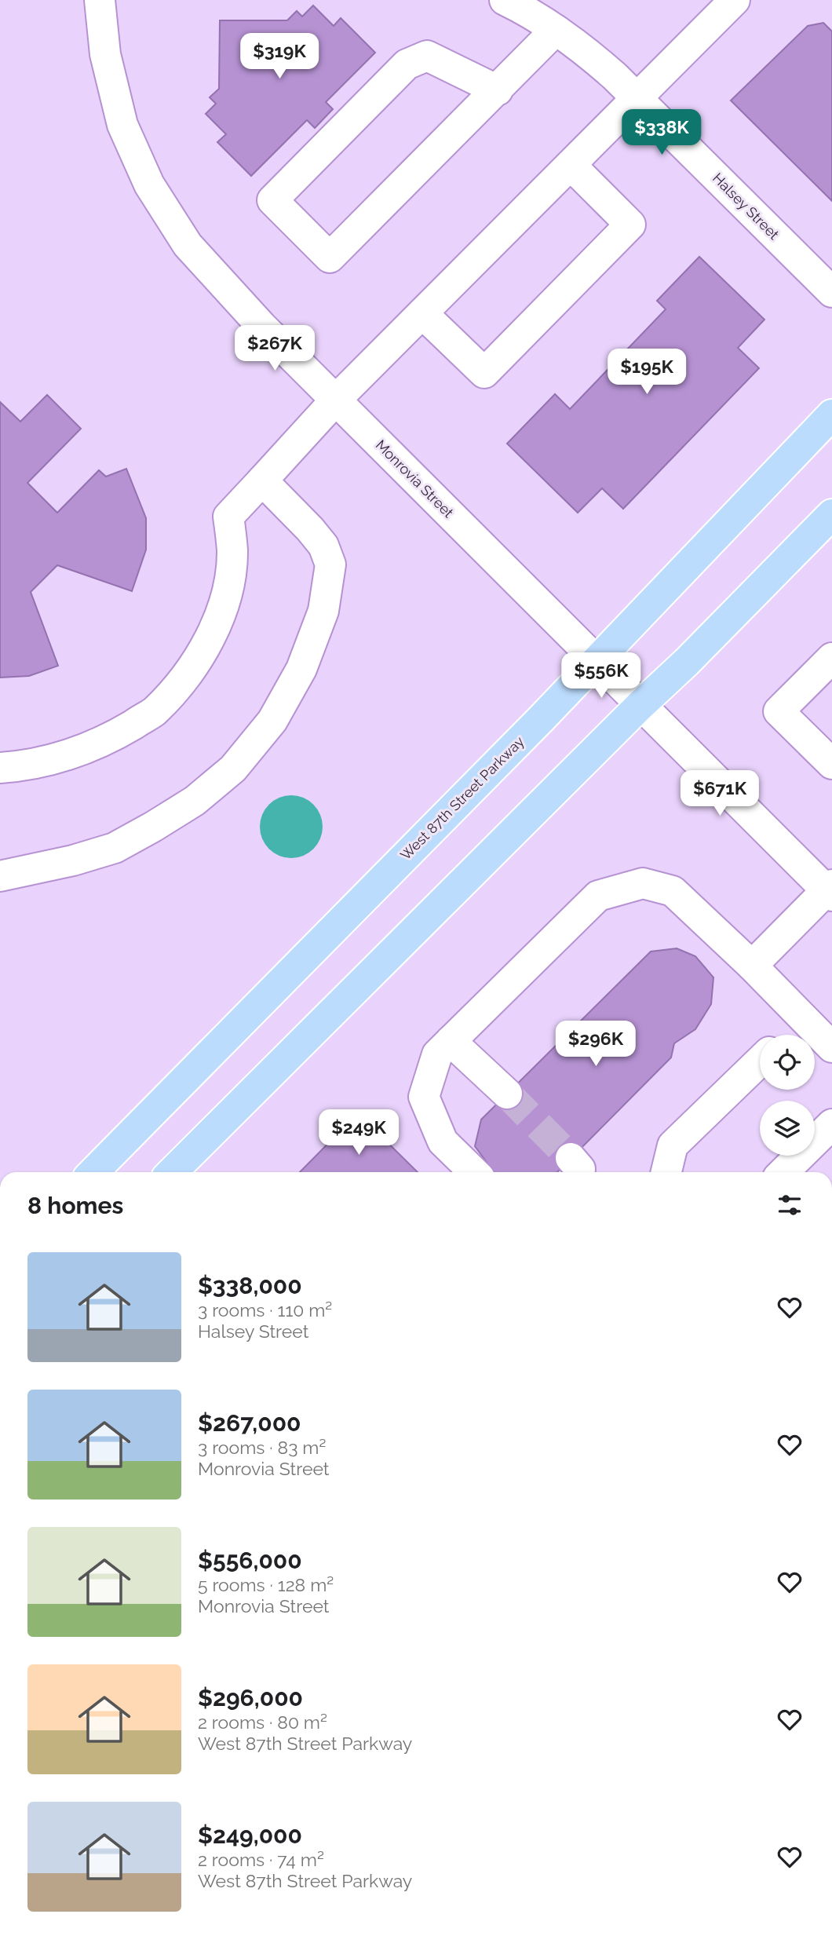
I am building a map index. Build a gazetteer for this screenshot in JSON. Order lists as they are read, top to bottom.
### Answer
{
  "streets": {
    "main road": ["West 87th Street Parkway"],
    "street": ["Halsey Street", "Monrovia Street"]
  },
  "crossings": [
    ["Monrovia Street", "West 87th Street Parkway"]
  ],
  "page": {
    "price": [
      "$319K",
      "$338K",
      "$267K",
      "$195K",
      "$556K",
      "$671K",
      "$296K",
      "$249K"
    ],
    "heading": "8 homes",
    "list": [
      {
        "name": "$338,000",
        "note": "3 rooms · 110 m² · Halsey Street"
      },
      {
        "name": "$267,000",
        "note": "3 rooms · 83 m² · Monrovia Street"
      },
      {
        "name": "$556,000",
        "note": "5 rooms · 128 m² · Monrovia Street"
      },
      {
        "name": "$296,000",
        "note": "2 rooms · 80 m² · West 87th Street Parkway"
      },
      {
        "name": "$249,000",
        "note": "2 rooms · 74 m² · West 87th Street Parkway"
      }
    ]
  }
}
